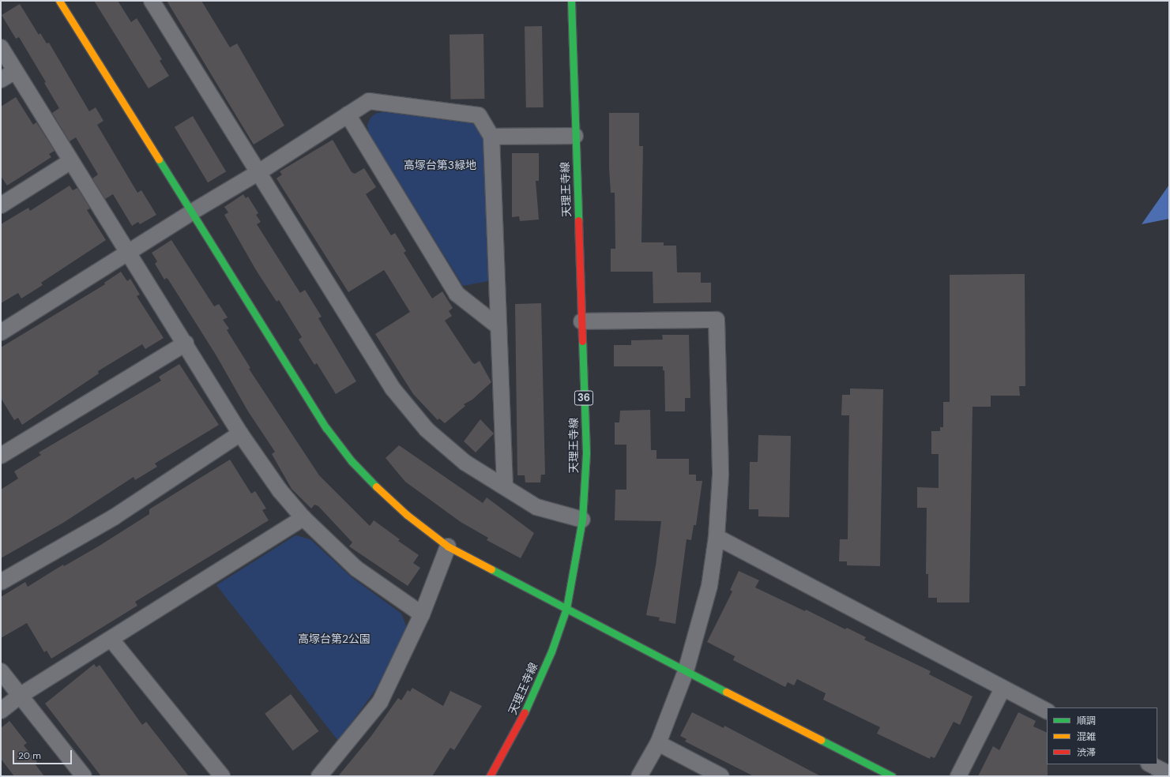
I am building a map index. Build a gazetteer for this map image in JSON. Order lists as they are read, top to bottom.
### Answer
{
  "streets": {
    "street": ["天理王寺線", "36"]
  },
  "parks": ["高塚台第3緑地", "高塚台第2公園"],
  "legend": ["順調", "混雑", "渋滞"],
  "scale_bar": "20 m"
}
